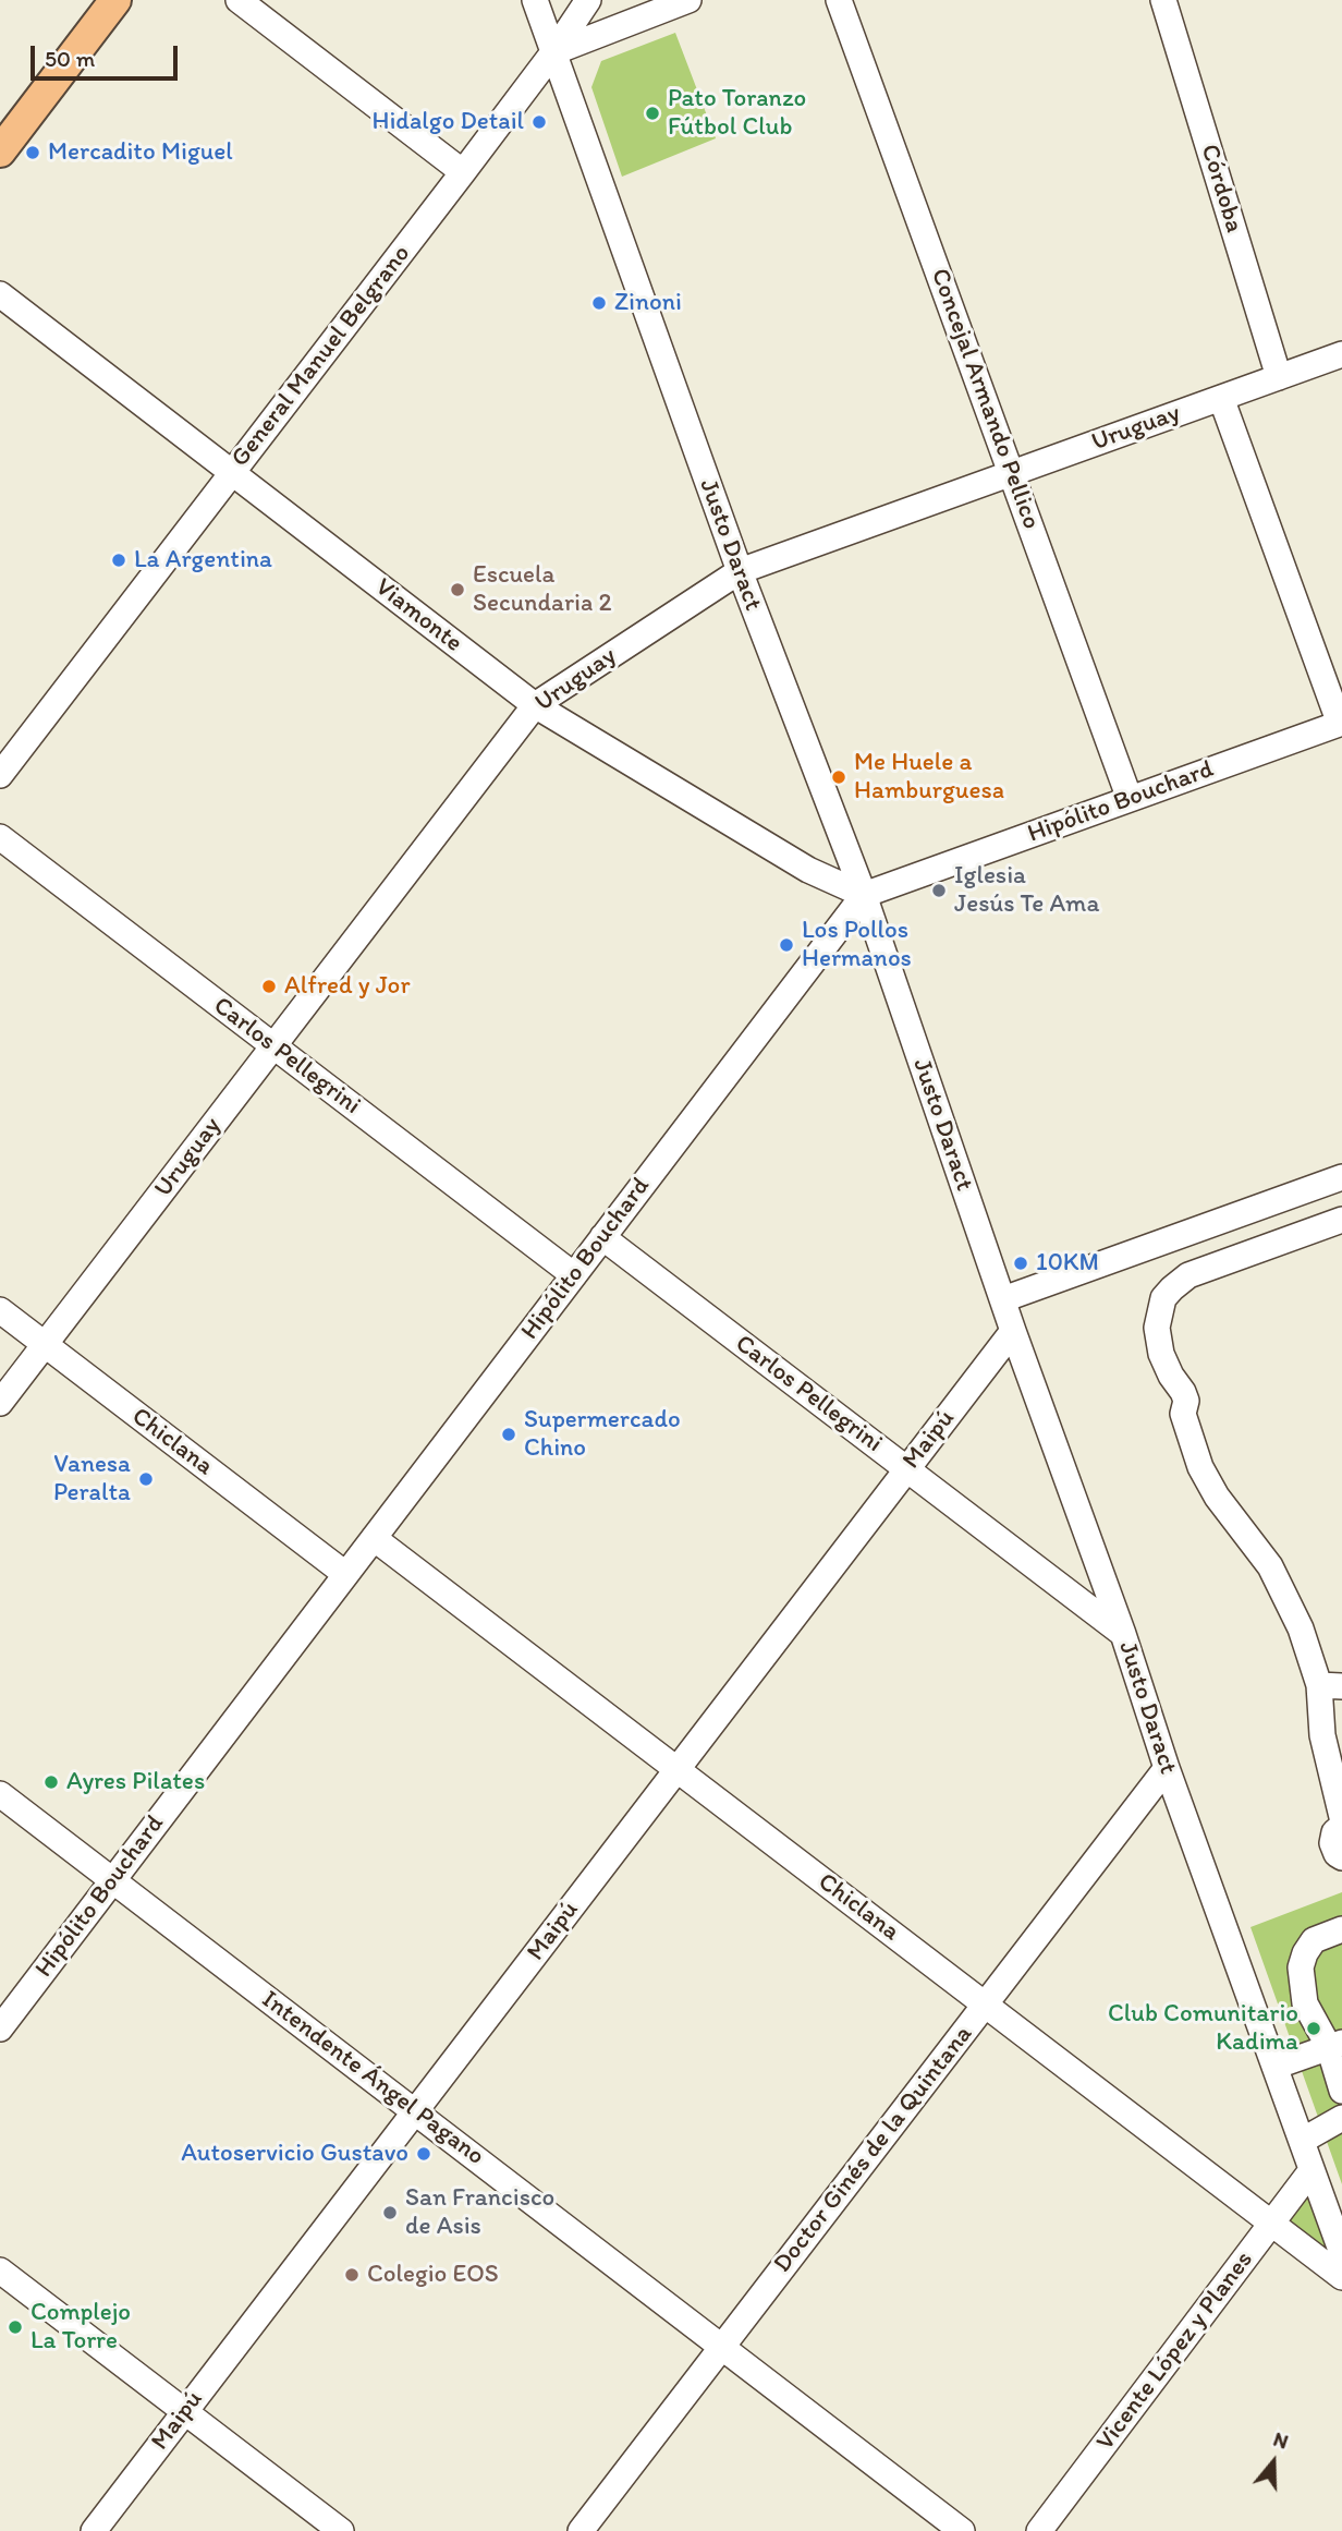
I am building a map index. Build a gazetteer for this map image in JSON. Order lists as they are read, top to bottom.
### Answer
{
  "streets": {
    "street": [
      "Córdoba",
      "General Manuel Belgrano",
      "Concejal Armando Pellico",
      "Uruguay",
      "Justo Daract",
      "Viamonte",
      "Hipólito Bouchard",
      "Carlos Pellegrini",
      "Maipú",
      "Chiclana",
      "Intendente Ángel Pagano",
      "Doctor Ginés de la Quintana",
      "Vicente López y Planes"
    ]
  },
  "crossings": [
    ["Córdoba", "Uruguay"],
    ["General Manuel Belgrano", "Justo Daract"],
    ["General Manuel Belgrano", "Viamonte"],
    ["Concejal Armando Pellico", "Uruguay"],
    ["Concejal Armando Pellico", "Hipólito Bouchard"],
    ["Uruguay", "Justo Daract"],
    ["Uruguay", "Viamonte"],
    ["Uruguay", "Carlos Pellegrini"],
    ["Uruguay", "Chiclana"],
    ["Justo Daract", "Viamonte"],
    ["Justo Daract", "Hipólito Bouchard"],
    ["Justo Daract", "Carlos Pellegrini"],
    ["Justo Daract", "Maipú"],
    ["Justo Daract", "Doctor Ginés de la Quintana"],
    ["Justo Daract", "Vicente López y Planes"],
    ["Viamonte", "Hipólito Bouchard"],
    ["Hipólito Bouchard", "Carlos Pellegrini"],
    ["Hipólito Bouchard", "Chiclana"],
    ["Hipólito Bouchard", "Intendente Ángel Pagano"],
    ["Carlos Pellegrini", "Maipú"],
    ["Maipú", "Chiclana"],
    ["Maipú", "Intendente Ángel Pagano"],
    ["Chiclana", "Doctor Ginés de la Quintana"],
    ["Chiclana", "Vicente López y Planes"],
    ["Intendente Ángel Pagano", "Doctor Ginés de la Quintana"]
  ],
  "places": [
    "Pato Toranzo Fútbol Club",
    "Hidalgo Detail",
    "Mercadito Miguel",
    "Zinoni",
    "La Argentina",
    "Escuela Secundaria 2",
    "Me Huele a Hamburguesa",
    "Iglesia Jesús Te Ama",
    "Los Pollos Hermanos",
    "Alfred y Jor",
    "10KM",
    "Supermercado Chino",
    "Vanesa Peralta",
    "Ayres Pilates",
    "Club Comunitario Kadima",
    "Autoservicio Gustavo",
    "San Francisco de Asis",
    "Colegio EOS",
    "Complejo La Torre"
  ],
  "scale_bar": "50 m",
  "north": "top"
}
